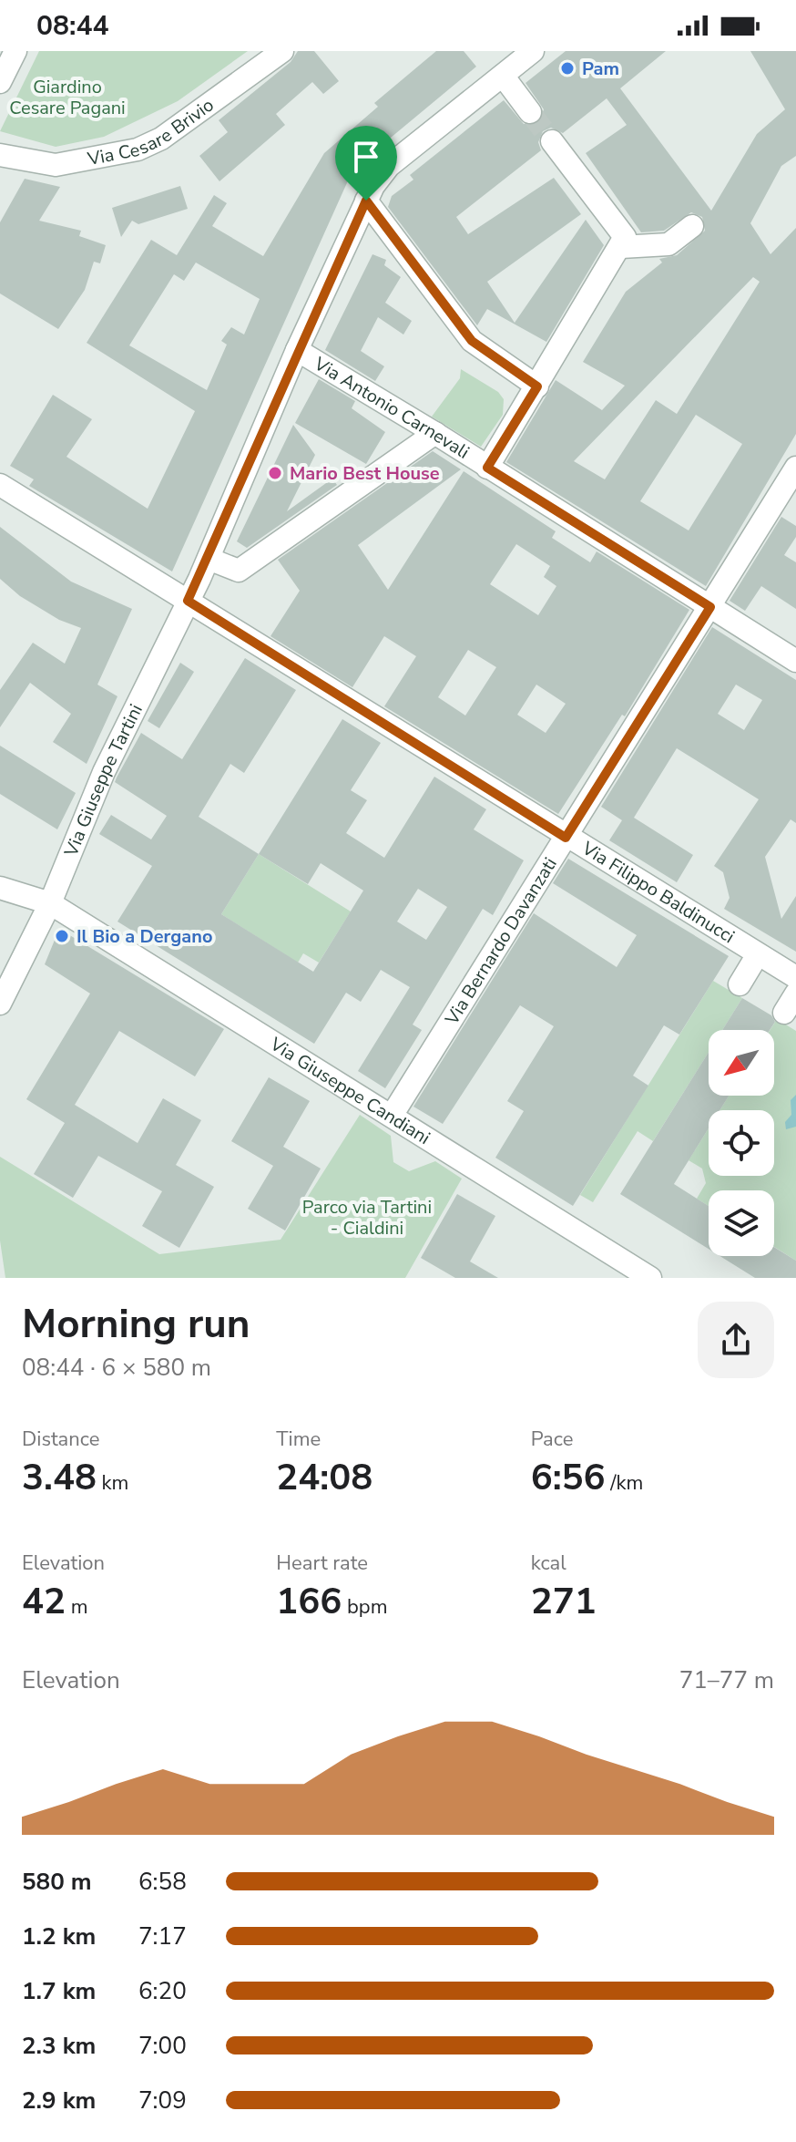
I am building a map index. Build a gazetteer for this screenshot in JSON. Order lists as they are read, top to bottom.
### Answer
{
  "streets": {
    "street": [
      "Via Cesare Brivio",
      "Via Antonio Carnevali",
      "Via Giuseppe Tartini",
      "Via Filippo Baldinucci",
      "Via Bernardo Davanzati",
      "Via Giuseppe Candiani"
    ]
  },
  "crossings": [
    ["Via Antonio Carnevali", "Via Giuseppe Tartini"],
    ["Via Antonio Carnevali", "Via Bernardo Davanzati"],
    ["Via Giuseppe Tartini", "Via Filippo Baldinucci"],
    ["Via Giuseppe Tartini", "Via Giuseppe Candiani"],
    ["Via Filippo Baldinucci", "Via Bernardo Davanzati"],
    ["Via Bernardo Davanzati", "Via Giuseppe Candiani"]
  ],
  "parks": ["Giardino Cesare Pagani", "Parco via Tartini - Cialdini"],
  "places": ["Pam", "Mario Best House", "Il Bio a Dergano"],
  "north": "bottom left",
  "page": {
    "status": "08:44",
    "heading": ["Morning run", "08:44 · 6 × 580 m"],
    "stats": [
      ["Distance", "3.48 km"],
      ["Time", "24:08"],
      ["Pace", "6:56 /km"],
      ["Elevation", "42 m"],
      ["Heart rate", "166 bpm"],
      ["kcal", "271"]
    ],
    "chart": ["Elevation", "71–77 m"],
    "list": [
      {
        "name": "580 m",
        "note": "6:58"
      },
      {
        "name": "1.2 km",
        "note": "7:17"
      },
      {
        "name": "1.7 km",
        "note": "6:20"
      },
      {
        "name": "2.3 km",
        "note": "7:00"
      },
      {
        "name": "2.9 km",
        "note": "7:09"
      }
    ]
  }
}
